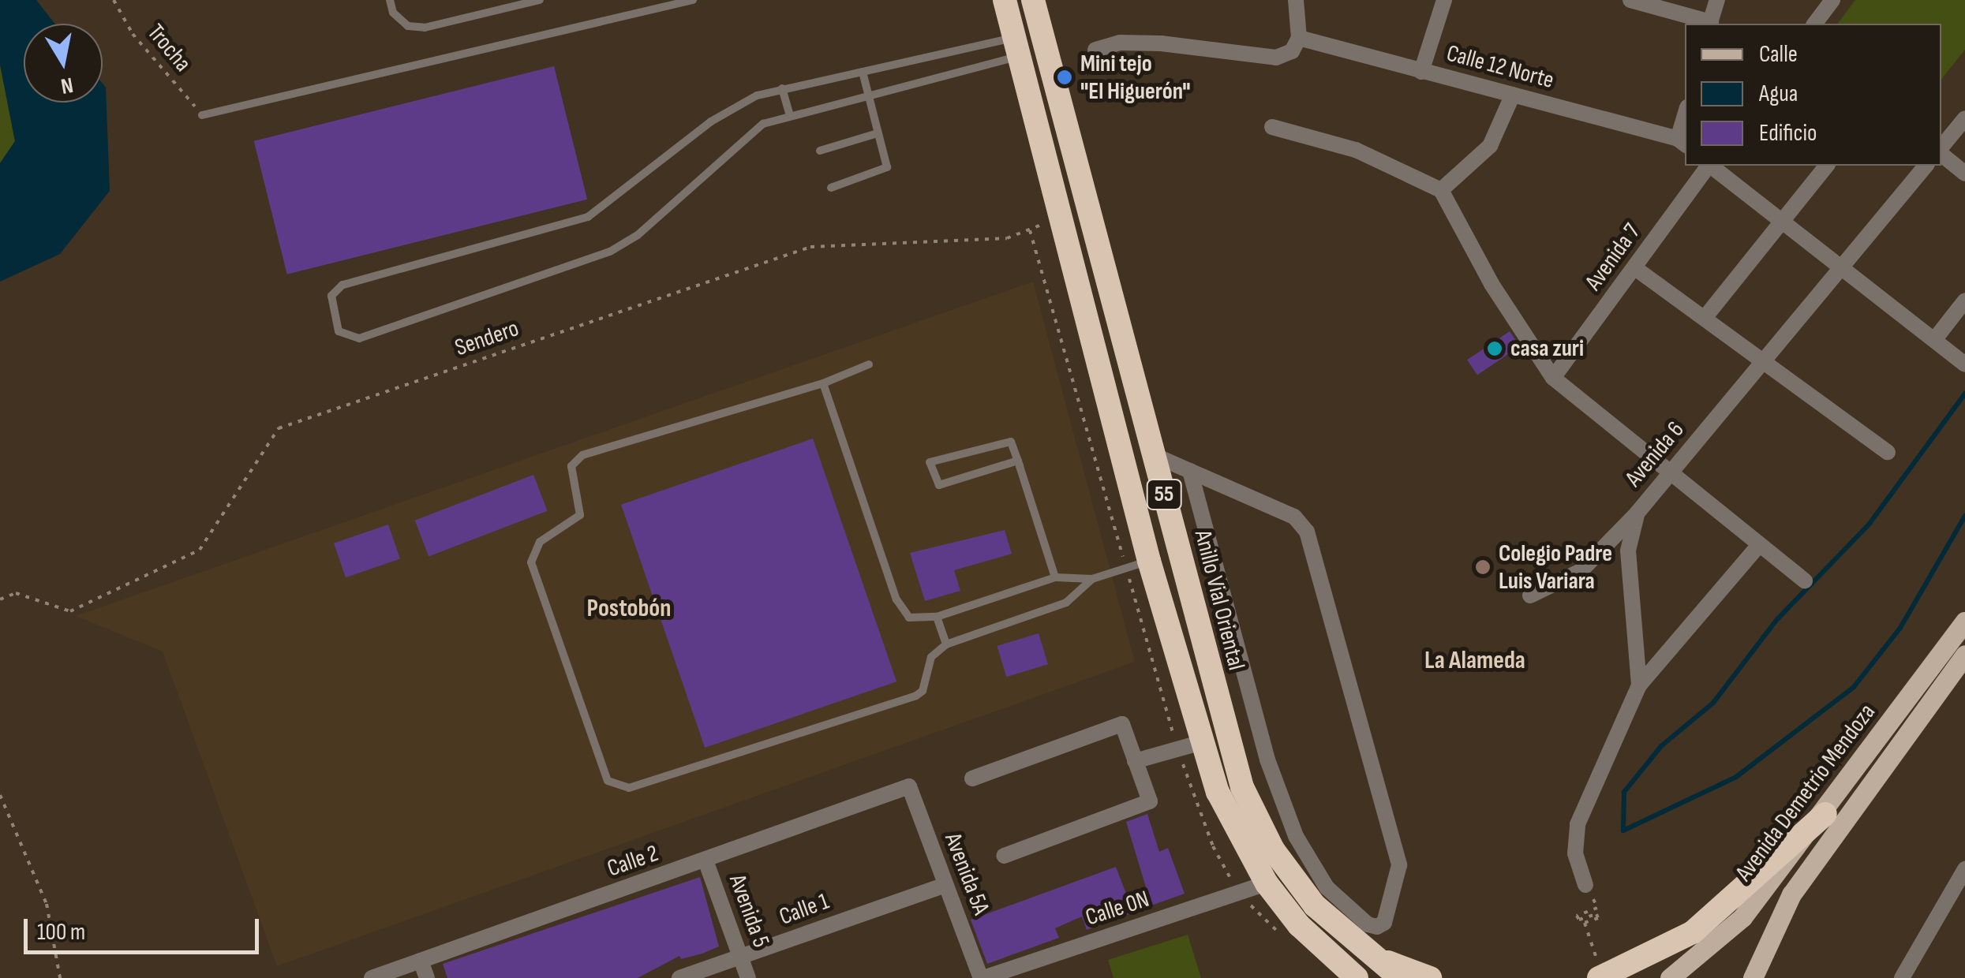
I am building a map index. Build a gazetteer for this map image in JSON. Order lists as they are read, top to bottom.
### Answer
{
  "streets": {
    "highway": ["55", "Anillo Vial Oriental"],
    "main road": ["Avenida Demetrio Mendoza"],
    "street": [
      "Calle 12 Norte",
      "Avenida 7",
      "Avenida 6",
      "Calle 2",
      "Avenida 5A",
      "Calle 0N",
      "Calle 1",
      "Avenida 5"
    ],
    "path": ["Trocha", "Sendero"]
  },
  "crossings": [
    ["Sendero", "55"],
    ["55", "Calle 0N"],
    ["Calle 2", "Avenida 5A"],
    ["Calle 2", "Avenida 5"],
    ["Avenida 5A", "Calle 0N"],
    ["Avenida 5A", "Calle 1"],
    ["Calle 1", "Avenida 5"]
  ],
  "districts": ["Postobón", "La Alameda"],
  "places": ["Mini tejo \"El Higuerón\"", "casa zuri", "Colegio Padre Luis Variara"],
  "legend": ["Calle", "Agua", "Edificio"],
  "scale_bar": "100 m",
  "north": "bottom"
}
